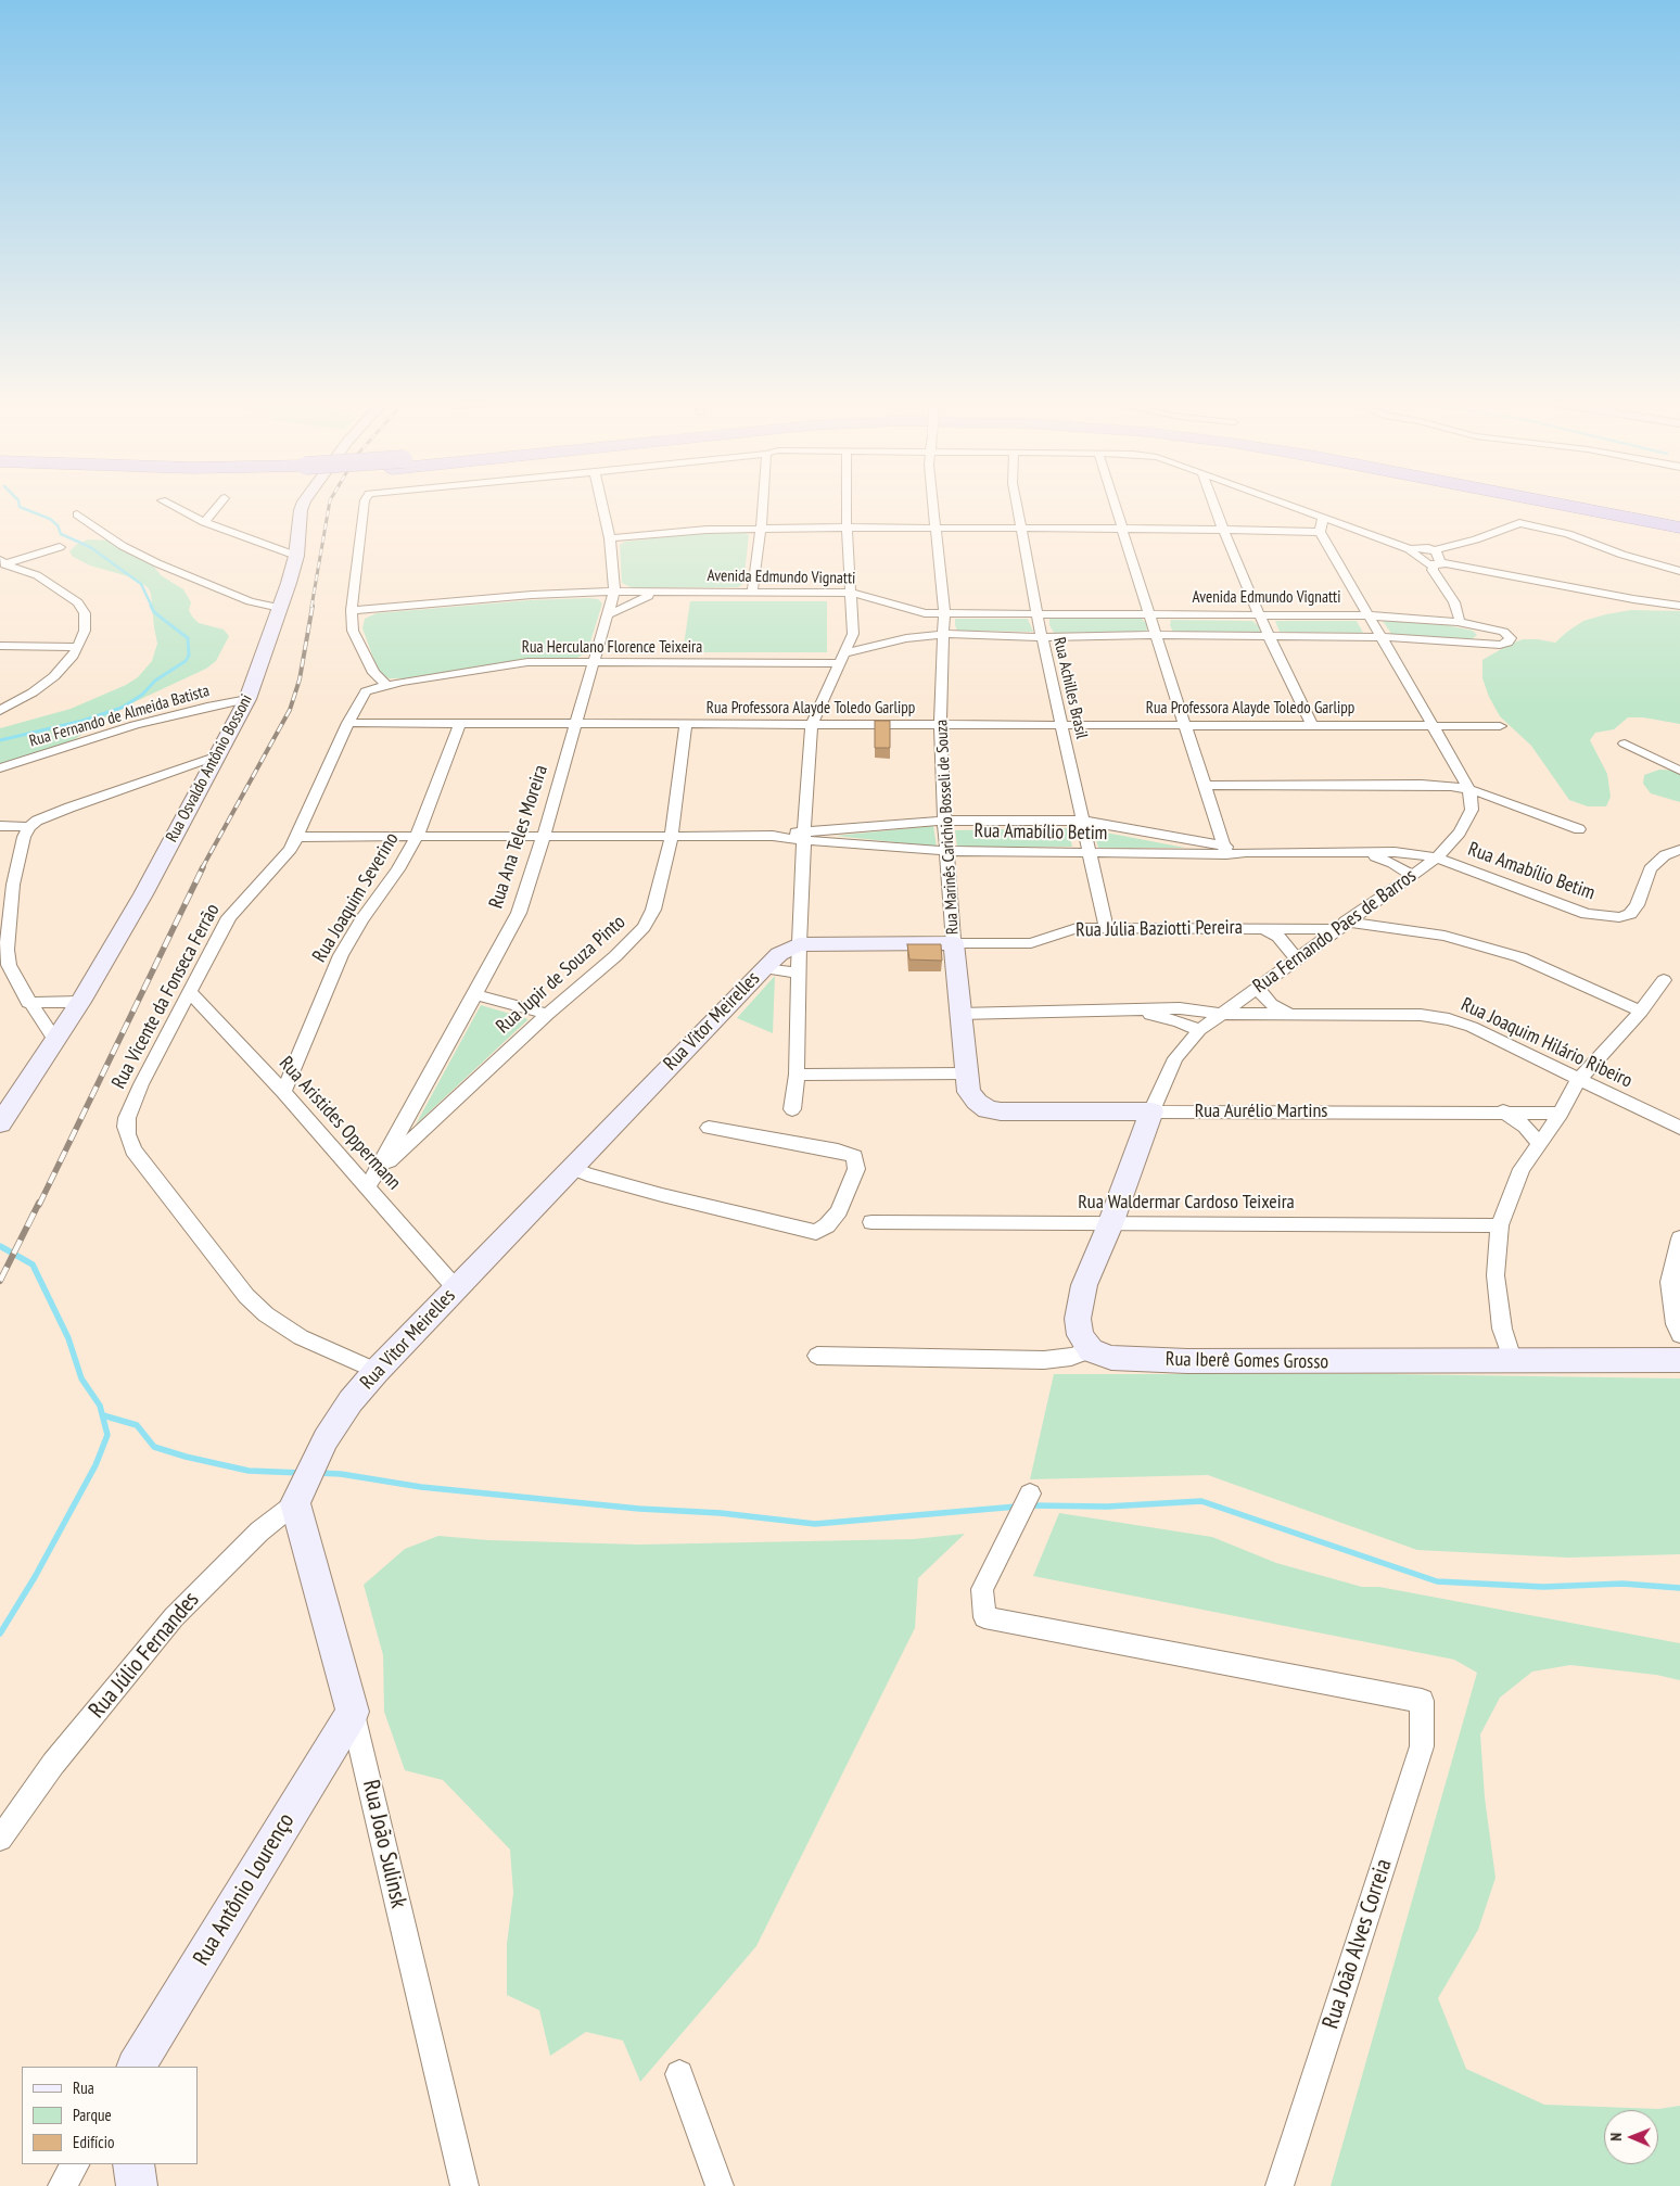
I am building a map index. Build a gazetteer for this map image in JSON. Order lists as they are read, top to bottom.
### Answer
{
  "streets": {
    "street": [
      "Avenida Edmundo Vignatti",
      "Rua Herculano Florence Teixeira",
      "Rua Achilles Brasil",
      "Rua Professora Alayde Toledo Garlipp",
      "Rua Fernando de Almeida Batista",
      "Rua Osvaldo Antônio Bossoni",
      "Rua Marinês Carichio Bosseli de Souza",
      "Rua Amabílio Betim",
      "Rua Ana Teles Moreira",
      "Rua Joaquim Severino",
      "Rua Júlia Baziotti Pereira",
      "Rua Fernando Paes de Barros",
      "Rua Jupir de Souza Pinto",
      "Rua Vicente da Fonseca Ferrão",
      "Rua Vitor Meirelles",
      "Rua Joaquim Hilário Ribeiro",
      "Rua Aurélio Martins",
      "Rua Aristides Oppermann",
      "Rua Waldermar Cardoso Teixeira",
      "Rua Iberê Gomes Grosso",
      "Rua Júlio Fernandes",
      "Rua João Sulinsk",
      "Rua Antônio Lourenço",
      "Rua João Alves Correia"
    ]
  },
  "crossings": [
    ["Avenida Edmundo Vignatti", "Rua Herculano Florence Teixeira"],
    ["Avenida Edmundo Vignatti", "Rua Achilles Brasil"],
    ["Avenida Edmundo Vignatti", "Rua Marinês Carichio Bosseli de Souza"],
    ["Avenida Edmundo Vignatti", "Rua Ana Teles Moreira"],
    ["Rua Herculano Florence Teixeira", "Rua Ana Teles Moreira"],
    ["Rua Herculano Florence Teixeira", "Rua Vicente da Fonseca Ferrão"],
    ["Rua Achilles Brasil", "Rua Professora Alayde Toledo Garlipp"],
    ["Rua Achilles Brasil", "Rua Amabílio Betim"],
    ["Rua Achilles Brasil", "Rua Júlia Baziotti Pereira"],
    ["Rua Professora Alayde Toledo Garlipp", "Rua Marinês Carichio Bosseli de Souza"],
    ["Rua Professora Alayde Toledo Garlipp", "Rua Ana Teles Moreira"],
    ["Rua Professora Alayde Toledo Garlipp", "Rua Joaquim Severino"],
    ["Rua Professora Alayde Toledo Garlipp", "Rua Jupir de Souza Pinto"],
    ["Rua Professora Alayde Toledo Garlipp", "Rua Vicente da Fonseca Ferrão"],
    ["Rua Fernando de Almeida Batista", "Rua Osvaldo Antônio Bossoni"],
    ["Rua Marinês Carichio Bosseli de Souza", "Rua Amabílio Betim"],
    ["Rua Marinês Carichio Bosseli de Souza", "Rua Júlia Baziotti Pereira"],
    ["Rua Marinês Carichio Bosseli de Souza", "Rua Joaquim Hilário Ribeiro"],
    ["Rua Marinês Carichio Bosseli de Souza", "Rua Aurélio Martins"],
    ["Rua Amabílio Betim", "Rua Fernando Paes de Barros"],
    ["Rua Ana Teles Moreira", "Rua Jupir de Souza Pinto"],
    ["Rua Ana Teles Moreira", "Rua Aristides Oppermann"],
    ["Rua Joaquim Severino", "Rua Aristides Oppermann"],
    ["Rua Júlia Baziotti Pereira", "Rua Fernando Paes de Barros"],
    ["Rua Júlia Baziotti Pereira", "Rua Vitor Meirelles"],
    ["Rua Fernando Paes de Barros", "Rua Joaquim Hilário Ribeiro"],
    ["Rua Fernando Paes de Barros", "Rua Aurélio Martins"],
    ["Rua Fernando Paes de Barros", "Rua Waldermar Cardoso Teixeira"],
    ["Rua Fernando Paes de Barros", "Rua Iberê Gomes Grosso"],
    ["Rua Vicente da Fonseca Ferrão", "Rua Vitor Meirelles"],
    ["Rua Vicente da Fonseca Ferrão", "Rua Aristides Oppermann"],
    ["Rua Vitor Meirelles", "Rua Aristides Oppermann"],
    ["Rua Vitor Meirelles", "Rua Júlio Fernandes"],
    ["Rua Vitor Meirelles", "Rua João Sulinsk"],
    ["Rua Júlio Fernandes", "Rua João Sulinsk"],
    ["Rua João Sulinsk", "Rua Antônio Lourenço"]
  ],
  "legend": ["Rua", "Parque", "Edifício"],
  "north": "left"
}
